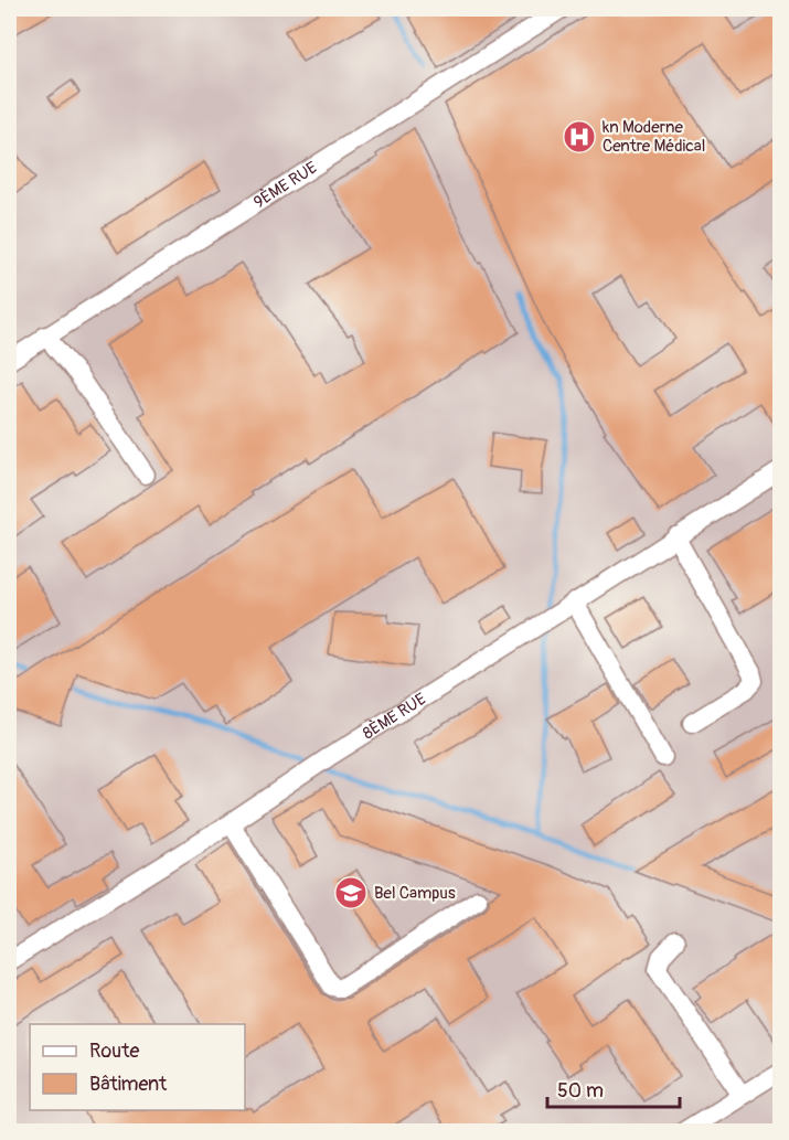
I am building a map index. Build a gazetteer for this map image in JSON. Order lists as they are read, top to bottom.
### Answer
{
  "streets": {
    "street": ["9ÈME RUE", "8ÈME RUE"]
  },
  "places": {
    "hospital": ["kn Moderne Centre Médical"],
    "school or university": ["Bel Campus"]
  },
  "legend": ["Route", "Bâtiment"],
  "scale_bar": "50 m"
}
